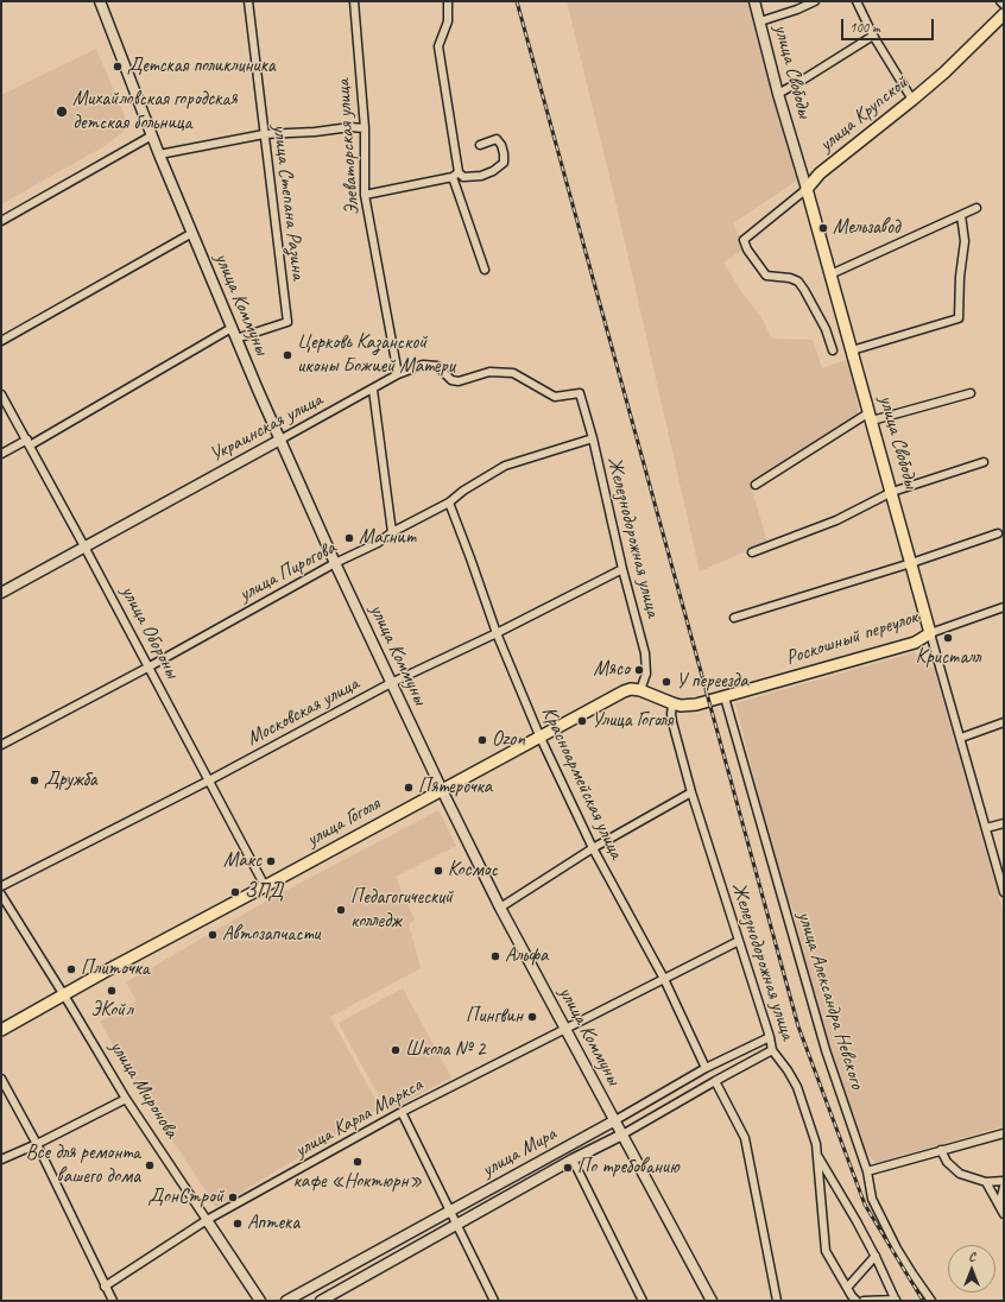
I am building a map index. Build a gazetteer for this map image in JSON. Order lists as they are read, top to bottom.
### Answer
{
  "streets": {
    "main road": [
      "улица Свободы",
      "улица Крупской",
      "Роскошный переулок",
      "улица Гоголя"
    ],
    "street": [
      "Элеваторская улица",
      "улица Степана Разина",
      "улица Коммуны",
      "Украинская улица",
      "Железнодорожная улица",
      "улица Пирогова",
      "улица Обороны",
      "Московская улица",
      "Красноармейская улица",
      "улица Александра Невского",
      "улица Миронова",
      "улица Карла Маркса",
      "улица Мира"
    ]
  },
  "crossings": [
    ["улица Свободы", "улица Крупской"],
    ["улица Свободы", "Роскошный переулок"],
    ["Элеваторская улица", "Украинская улица"],
    ["улица Степана Разина", "улица Коммуны"],
    ["улица Коммуны", "Украинская улица"],
    ["улица Коммуны", "улица Пирогова"],
    ["улица Коммуны", "Московская улица"],
    ["улица Коммуны", "улица Гоголя"],
    ["улица Коммуны", "улица Карла Маркса"],
    ["улица Коммуны", "улица Мира"],
    ["Украинская улица", "Железнодорожная улица"],
    ["Украинская улица", "улица Обороны"],
    ["Железнодорожная улица", "улица Пирогова"],
    ["Железнодорожная улица", "Роскошный переулок"],
    ["Железнодорожная улица", "Московская улица"],
    ["Железнодорожная улица", "улица Гоголя"],
    ["Железнодорожная улица", "улица Карла Маркса"],
    ["Железнодорожная улица", "улица Мира"],
    ["улица Пирогова", "улица Обороны"],
    ["улица Пирогова", "Красноармейская улица"],
    ["улица Обороны", "Московская улица"],
    ["улица Обороны", "улица Гоголя"],
    ["Роскошный переулок", "улица Александра Невского"],
    ["Московская улица", "Красноармейская улица"],
    ["Красноармейская улица", "улица Гоголя"],
    ["Красноармейская улица", "улица Карла Маркса"],
    ["Красноармейская улица", "улица Мира"],
    ["улица Гоголя", "улица Миронова"],
    ["улица Миронова", "улица Карла Маркса"]
  ],
  "places": [
    "Детская поликлиника",
    "Михайловская городская детская больница",
    "Мельзавод",
    "Церковь Казанской иконы Божией Матери",
    "Магнит",
    "Кристалл",
    "Мясо",
    "У переезда",
    "Улица Гоголя",
    "Ozon",
    "Дружба",
    "Пятерочка",
    "Макс",
    "Космос",
    "ЗПД",
    "Педагогический колледж",
    "Автозапчасти",
    "Альфа",
    "Плиточка",
    "ЭКойл",
    "Пингвин",
    "Школа № 2",
    "кафе «Ноктюрн»",
    "Все для ремонта вашего дома",
    "По требованию",
    "ДонСтрой",
    "Аптека"
  ],
  "scale_bar": "100 m",
  "north": "top"
}
